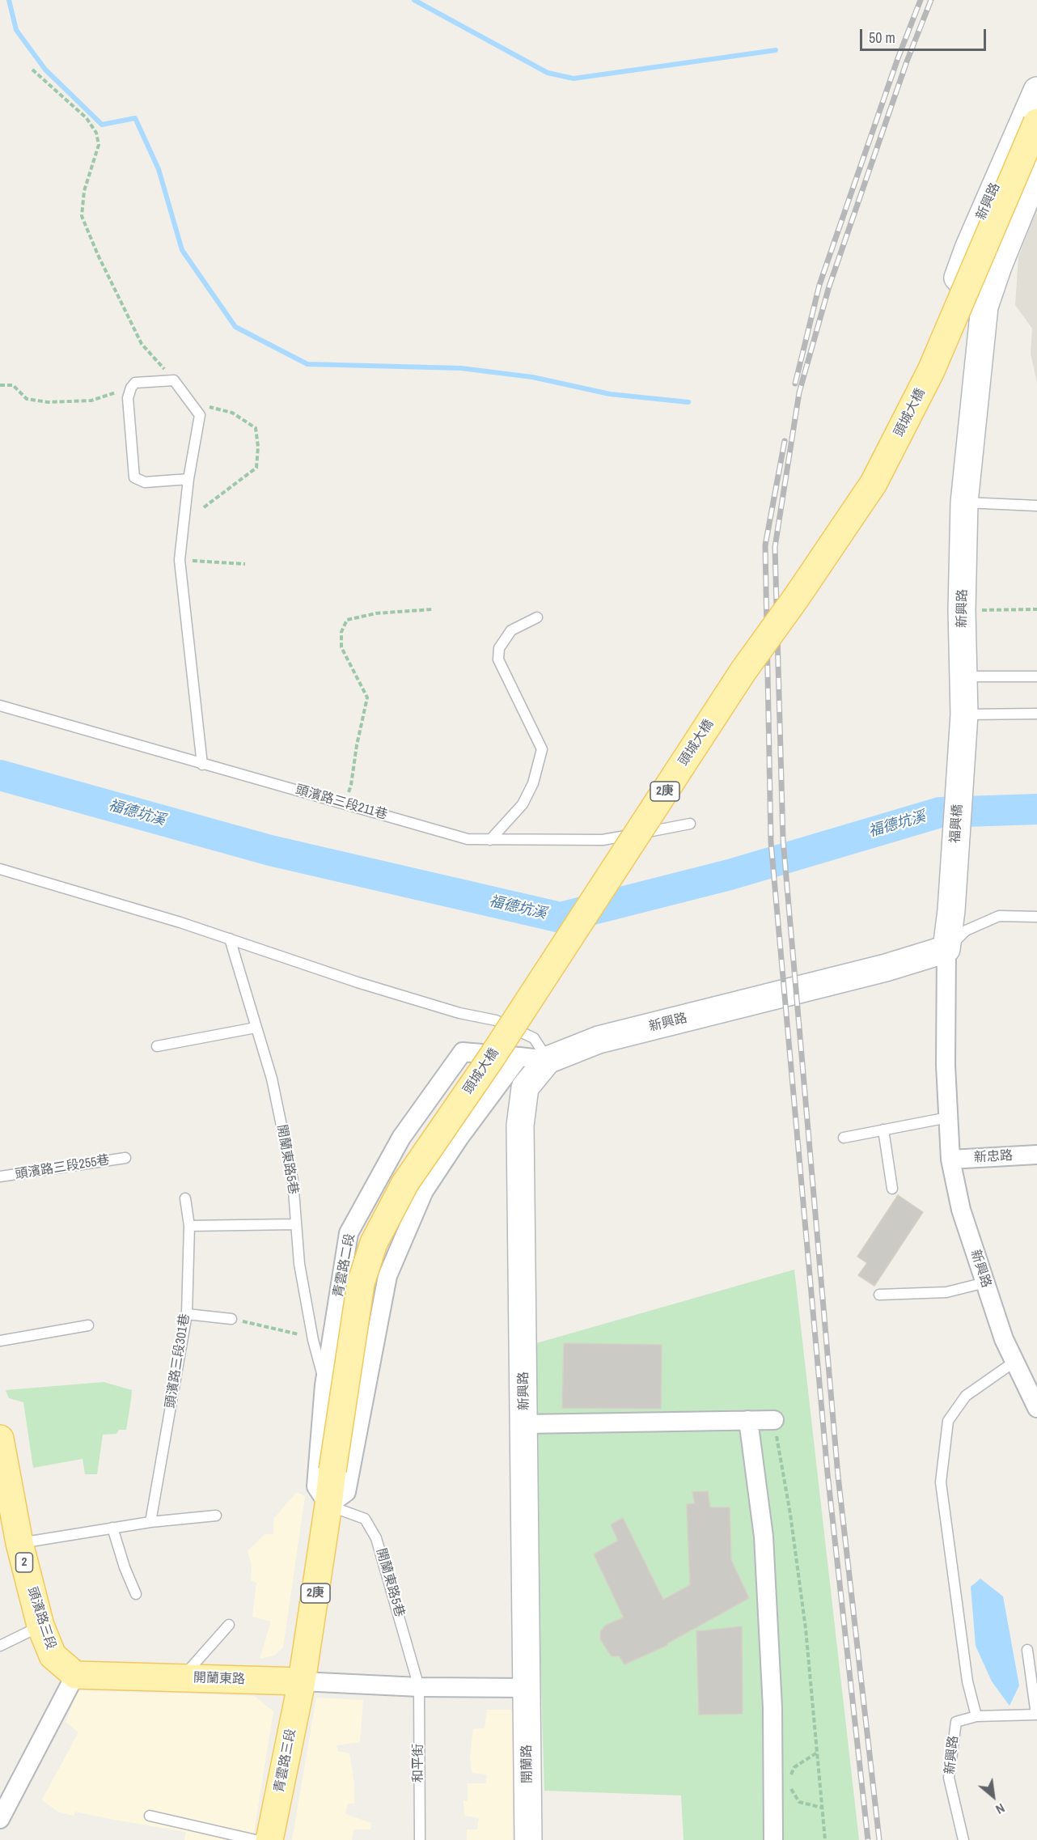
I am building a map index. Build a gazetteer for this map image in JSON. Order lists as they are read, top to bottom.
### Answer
{
  "streets": {
    "main road": [
      "頭城大橋",
      "2庚",
      "2",
      "頭濱路三段",
      "開蘭東路",
      "青雲路三段"
    ],
    "street": [
      "新興路",
      "福興橋",
      "新忠路",
      "青雲路二段",
      "開蘭路"
    ],
    "lane": [
      "頭濱路三段211巷",
      "開蘭東路5巷",
      "頭濱路三段255巷",
      "頭濱路三段301巷",
      "和平街"
    ]
  },
  "crossings": [
    ["新興路", "福興橋"],
    ["新興路", "新忠路"],
    ["新興路", "青雲路二段"],
    ["新興路", "開蘭東路"],
    ["新興路", "開蘭路"],
    ["頭城大橋", "2庚"],
    ["頭城大橋", "開蘭東路5巷"],
    ["頭城大橋", "青雲路二段"],
    ["2庚", "開蘭東路5巷"],
    ["2庚", "青雲路二段"],
    ["2庚", "開蘭東路"],
    ["2庚", "青雲路三段"],
    ["開蘭東路5巷", "青雲路二段"],
    ["開蘭東路5巷", "開蘭東路"],
    ["開蘭東路5巷", "和平街"],
    ["頭濱路三段", "開蘭東路"],
    ["開蘭東路", "青雲路三段"],
    ["開蘭東路", "和平街"],
    ["開蘭東路", "開蘭路"]
  ],
  "water": ["福德坑溪"],
  "scale_bar": "50 m",
  "north": "bottom right"
}
